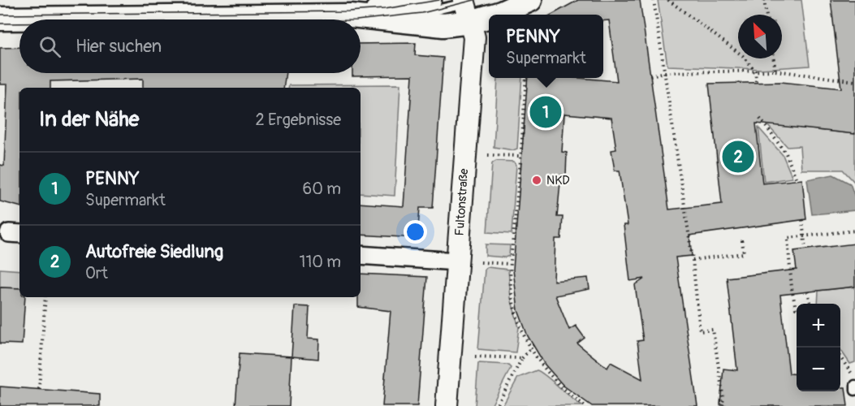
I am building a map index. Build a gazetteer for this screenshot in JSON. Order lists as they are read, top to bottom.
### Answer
{
  "streets": {
    "street": ["Fultonstraße"]
  },
  "places": ["NKD"],
  "north": "top left",
  "page": {
    "popup": ["PENNY", "Supermarkt"],
    "search": "Hier suchen",
    "heading": ["In der Nähe", "2 Ergebnisse"],
    "pins": ["1", "2"],
    "list": [
      {
        "mark": "1",
        "name": "PENNY",
        "note": "Supermarkt",
        "value": "60 m"
      },
      {
        "mark": "2",
        "name": "Autofreie Siedlung",
        "note": "Ort",
        "value": "110 m"
      }
    ],
    "map_buttons": ["+", "−"]
  }
}
